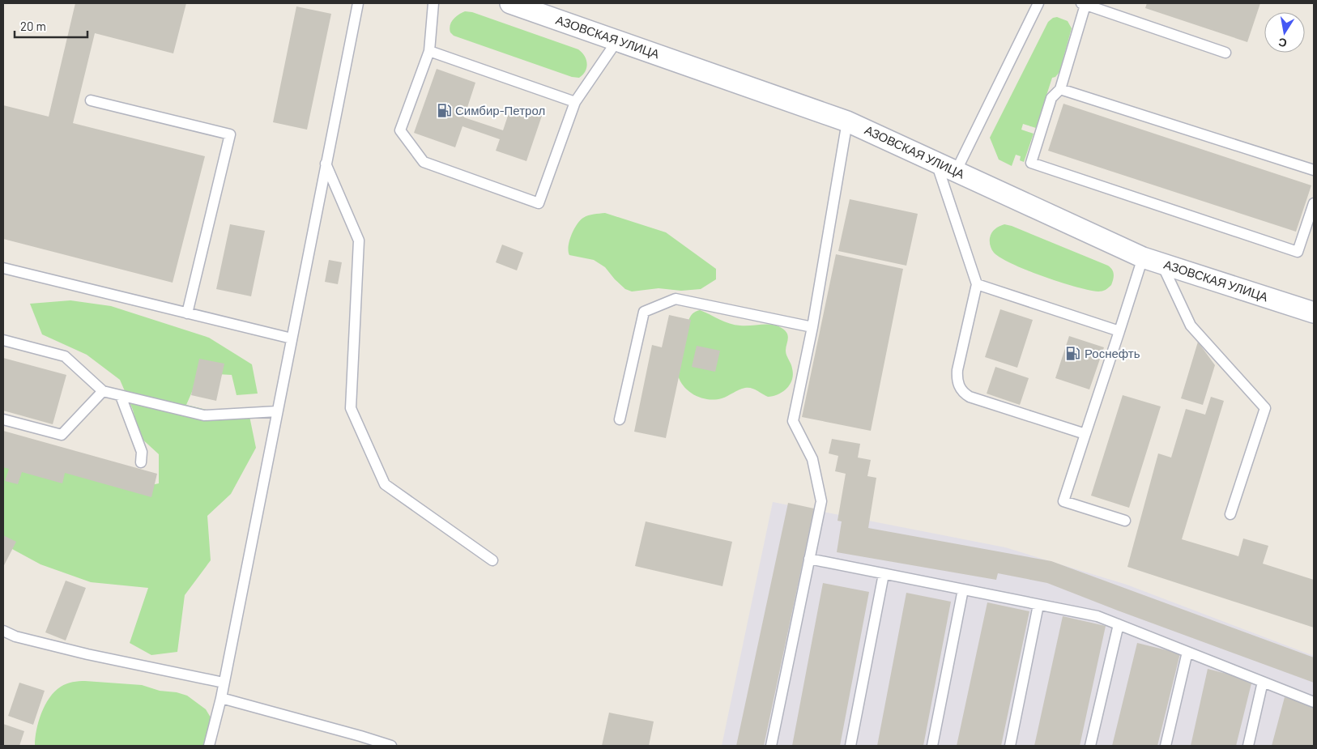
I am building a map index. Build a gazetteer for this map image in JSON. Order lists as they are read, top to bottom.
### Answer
{
  "streets": {
    "street": ["АЗОВСКАЯ УЛИЦА"]
  },
  "places": {
    "fuel station": ["Симбир-Петрол", "Роснефть"]
  },
  "scale_bar": "20 m",
  "north": "bottom"
}
